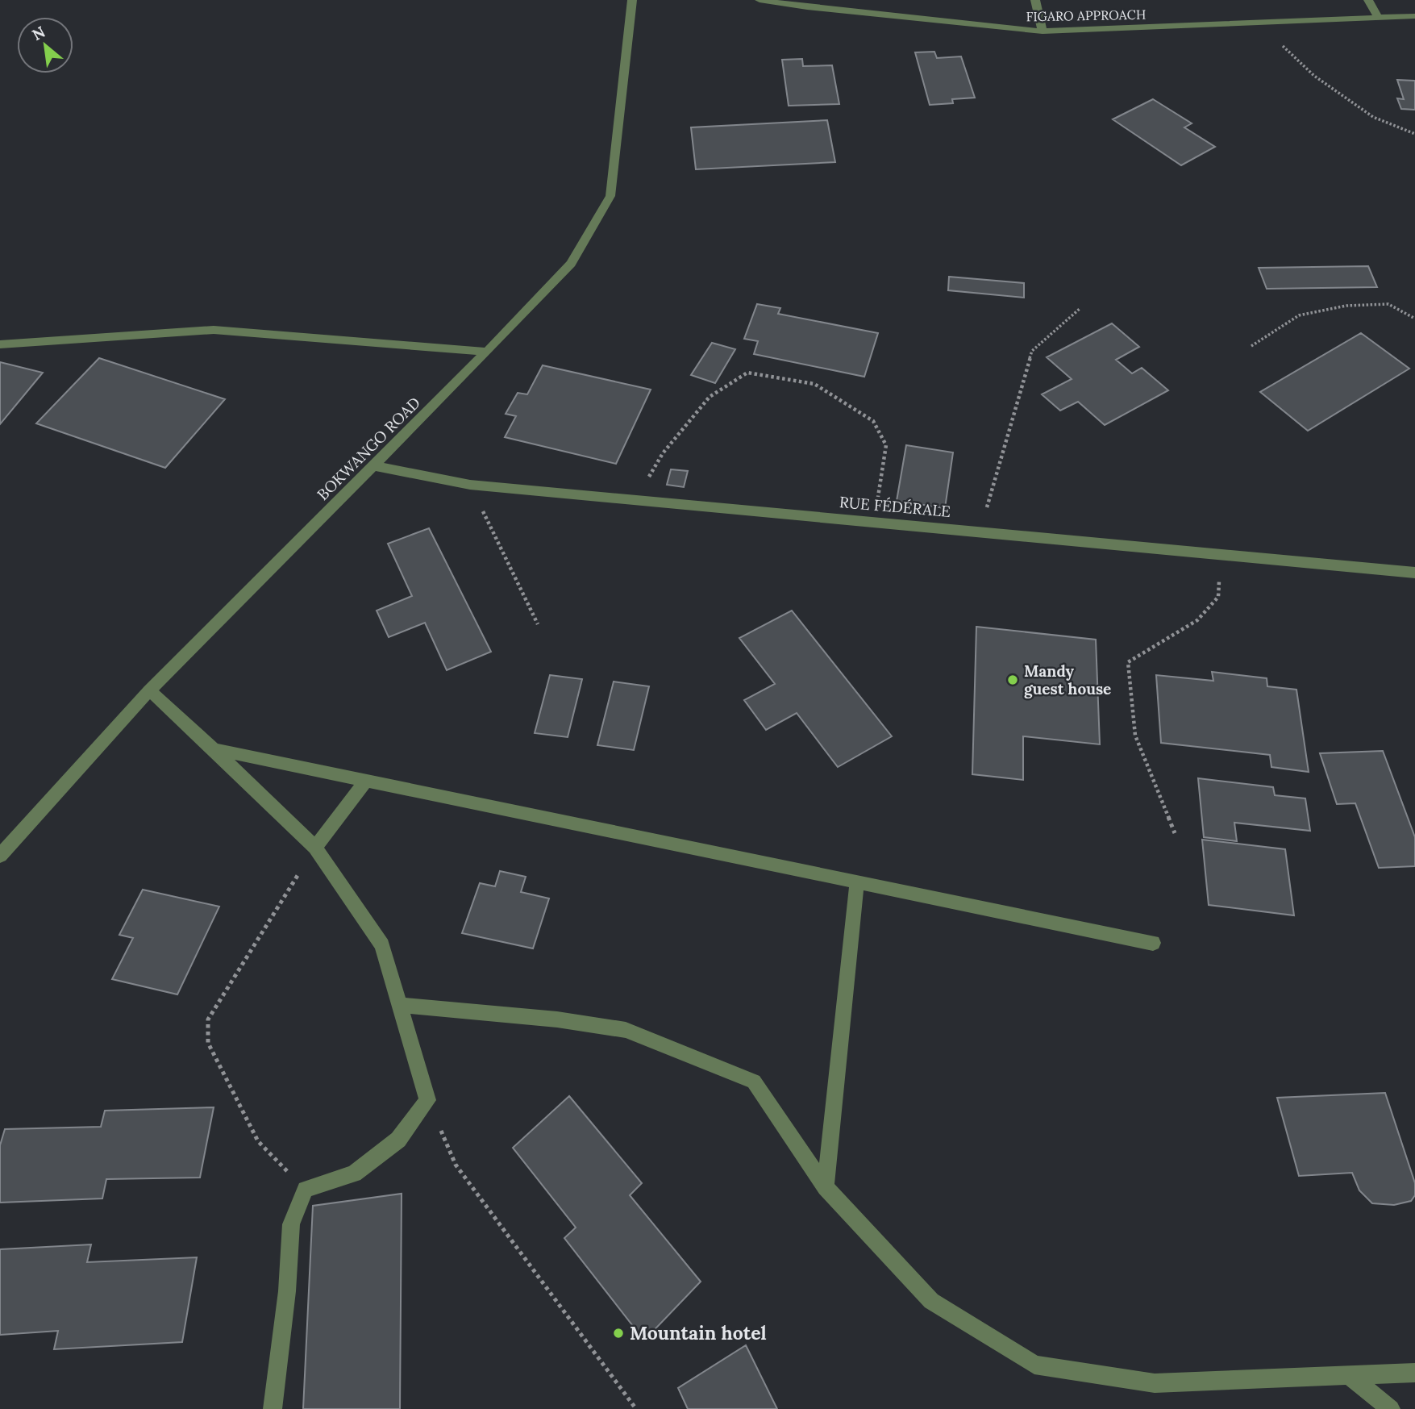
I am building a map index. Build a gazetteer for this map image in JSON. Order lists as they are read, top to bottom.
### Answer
{
  "streets": {
    "street": ["FIGARO APPROACH", "BOKWANGO ROAD", "RUE FÉDÉRALE"]
  },
  "crossings": [
    ["BOKWANGO ROAD", "RUE FÉDÉRALE"]
  ],
  "places": ["Mandy guest house", "Mountain hotel"],
  "north": "top left"
}
